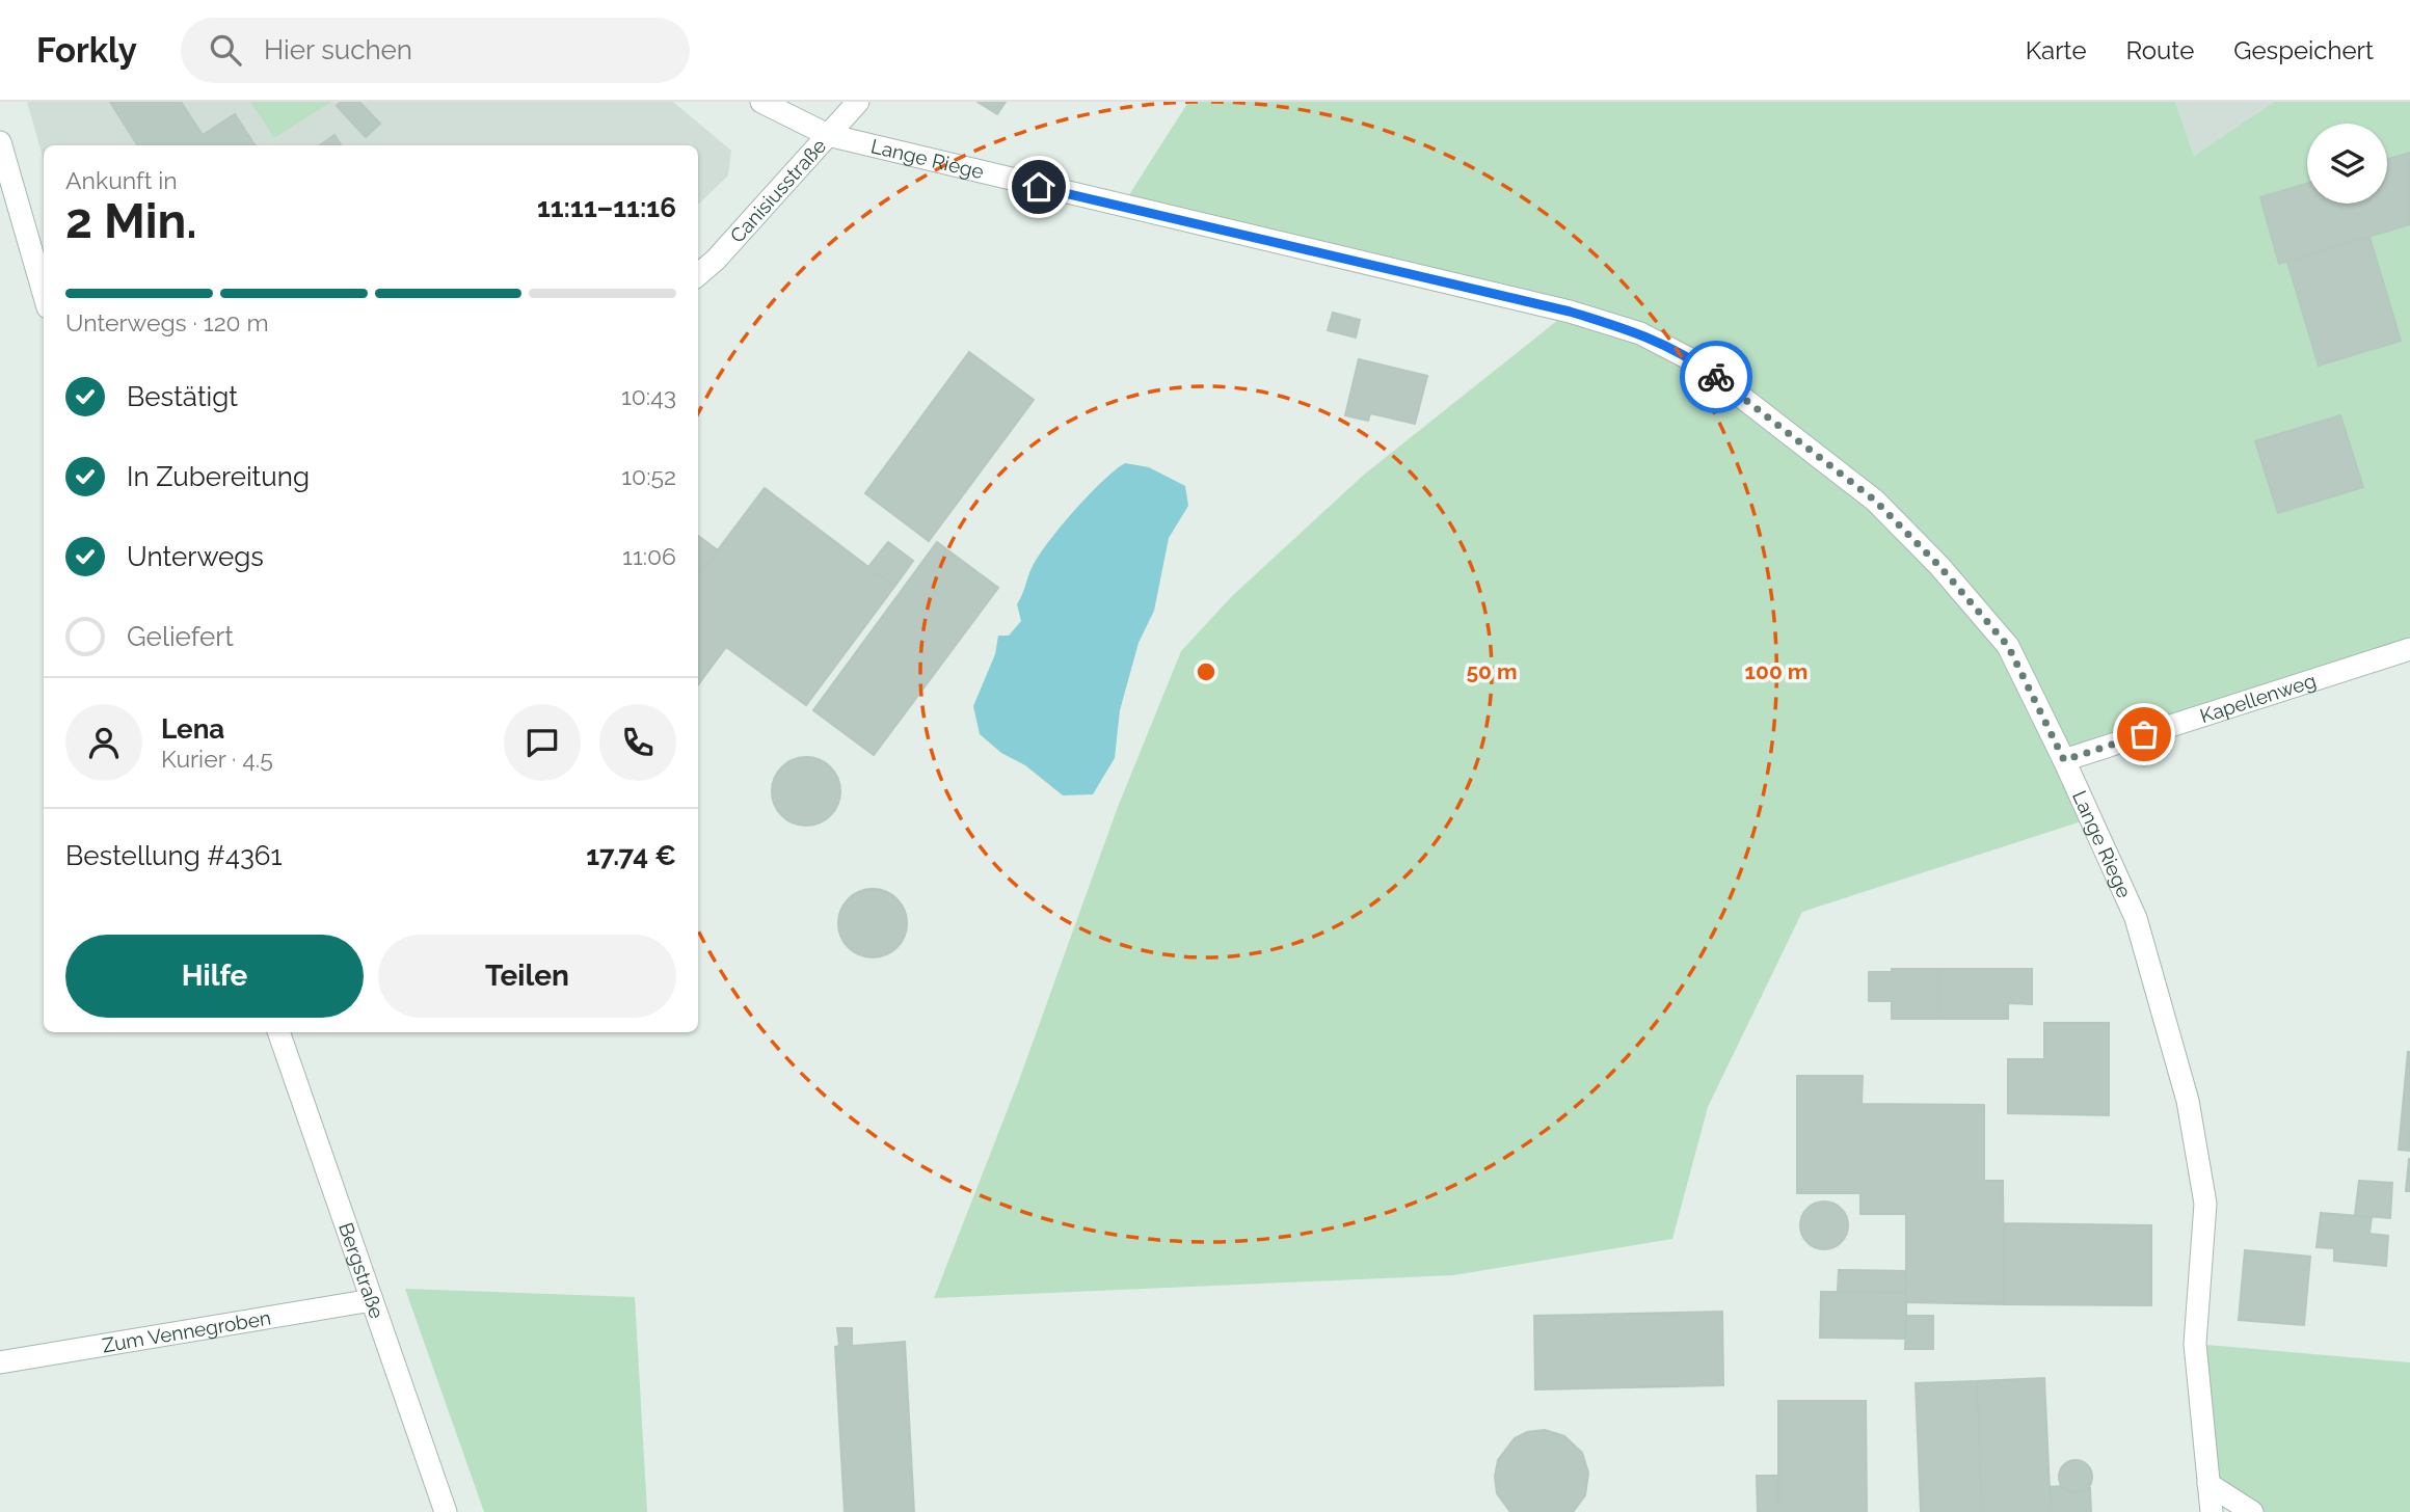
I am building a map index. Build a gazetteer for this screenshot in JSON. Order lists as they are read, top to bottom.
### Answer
{
  "streets": {
    "street": [
      "Lange Riege",
      "Canisiusstraße",
      "Kapellenweg",
      "Bergstraße",
      "Zum Vennegroben"
    ]
  },
  "crossings": [
    ["Lange Riege", "Canisiusstraße"],
    ["Lange Riege", "Kapellenweg"],
    ["Bergstraße", "Zum Vennegroben"]
  ],
  "page": {
    "header": "Forkly",
    "search": "Hier suchen",
    "nav": ["Karte", "Route", "Gespeichert"],
    "heading": ["2 Min.", "Ankunft in", "11:11–11:16"],
    "panel": [
      "Lena",
      "Kurier · 4.5",
      "Bestellung #4361",
      "17.74 €"
    ],
    "bar": "Unterwegs · 120 m",
    "list": [
      ["Bestätigt", "10:43"],
      ["In Zubereitung", "10:52"],
      ["Unterwegs", "11:06"],
      "Geliefert"
    ],
    "buttons": ["Hilfe", "Teilen"]
  },
  "rings": ["50 m", "100 m"]
}
